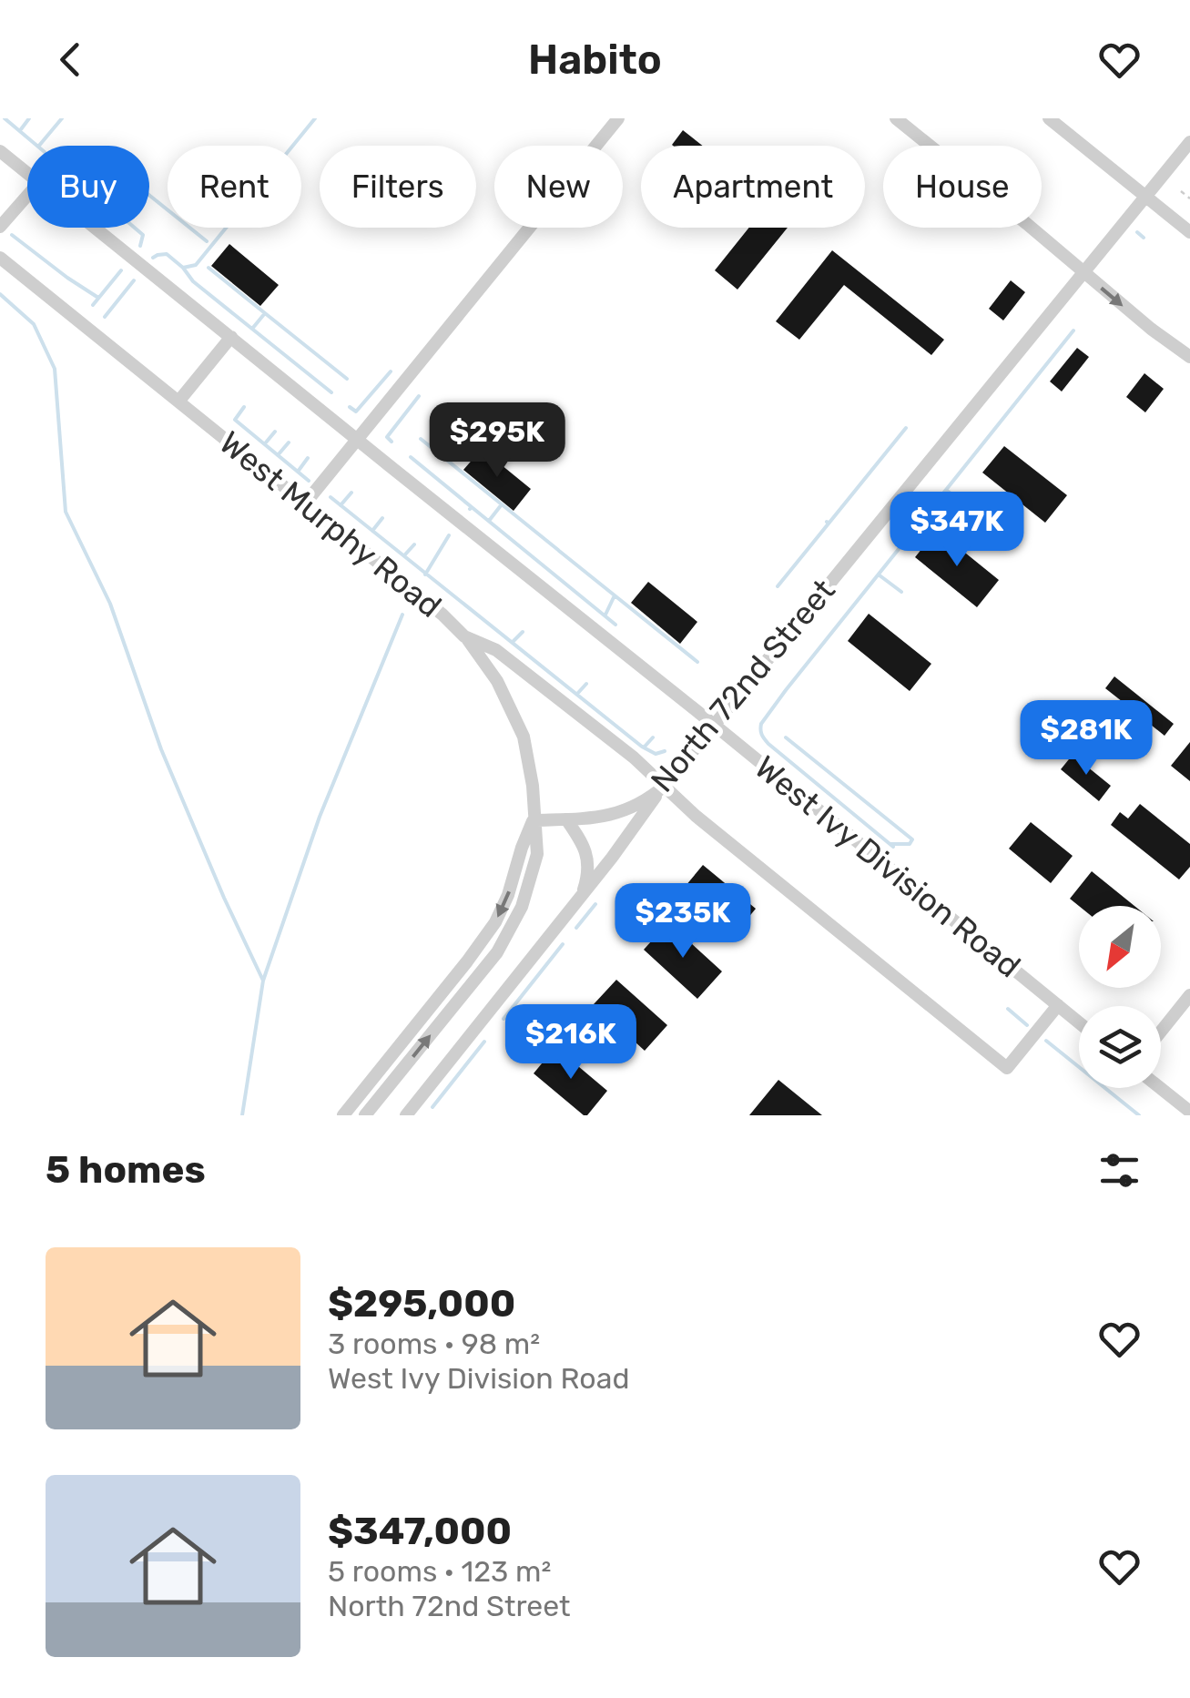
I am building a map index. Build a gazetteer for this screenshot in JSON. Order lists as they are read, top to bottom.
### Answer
{
  "streets": {
    "street": ["West Murphy Road", "North 72nd Street", "West Ivy Division Road"]
  },
  "crossings": [
    ["West Murphy Road", "North 72nd Street"],
    ["West Murphy Road", "West Ivy Division Road"],
    ["North 72nd Street", "West Ivy Division Road"]
  ],
  "north": "bottom left",
  "page": {
    "header": "Habito",
    "chip": [
      "Buy",
      "Rent",
      "Filters",
      "New",
      "Apartment",
      "House"
    ],
    "price": [
      "$295K",
      "$347K",
      "$281K",
      "$235K",
      "$216K"
    ],
    "heading": "5 homes",
    "list": [
      {
        "name": "$295,000",
        "note": "3 rooms · 98 m² · West Ivy Division Road"
      },
      {
        "name": "$347,000",
        "note": "5 rooms · 123 m² · North 72nd Street"
      }
    ]
  }
}
